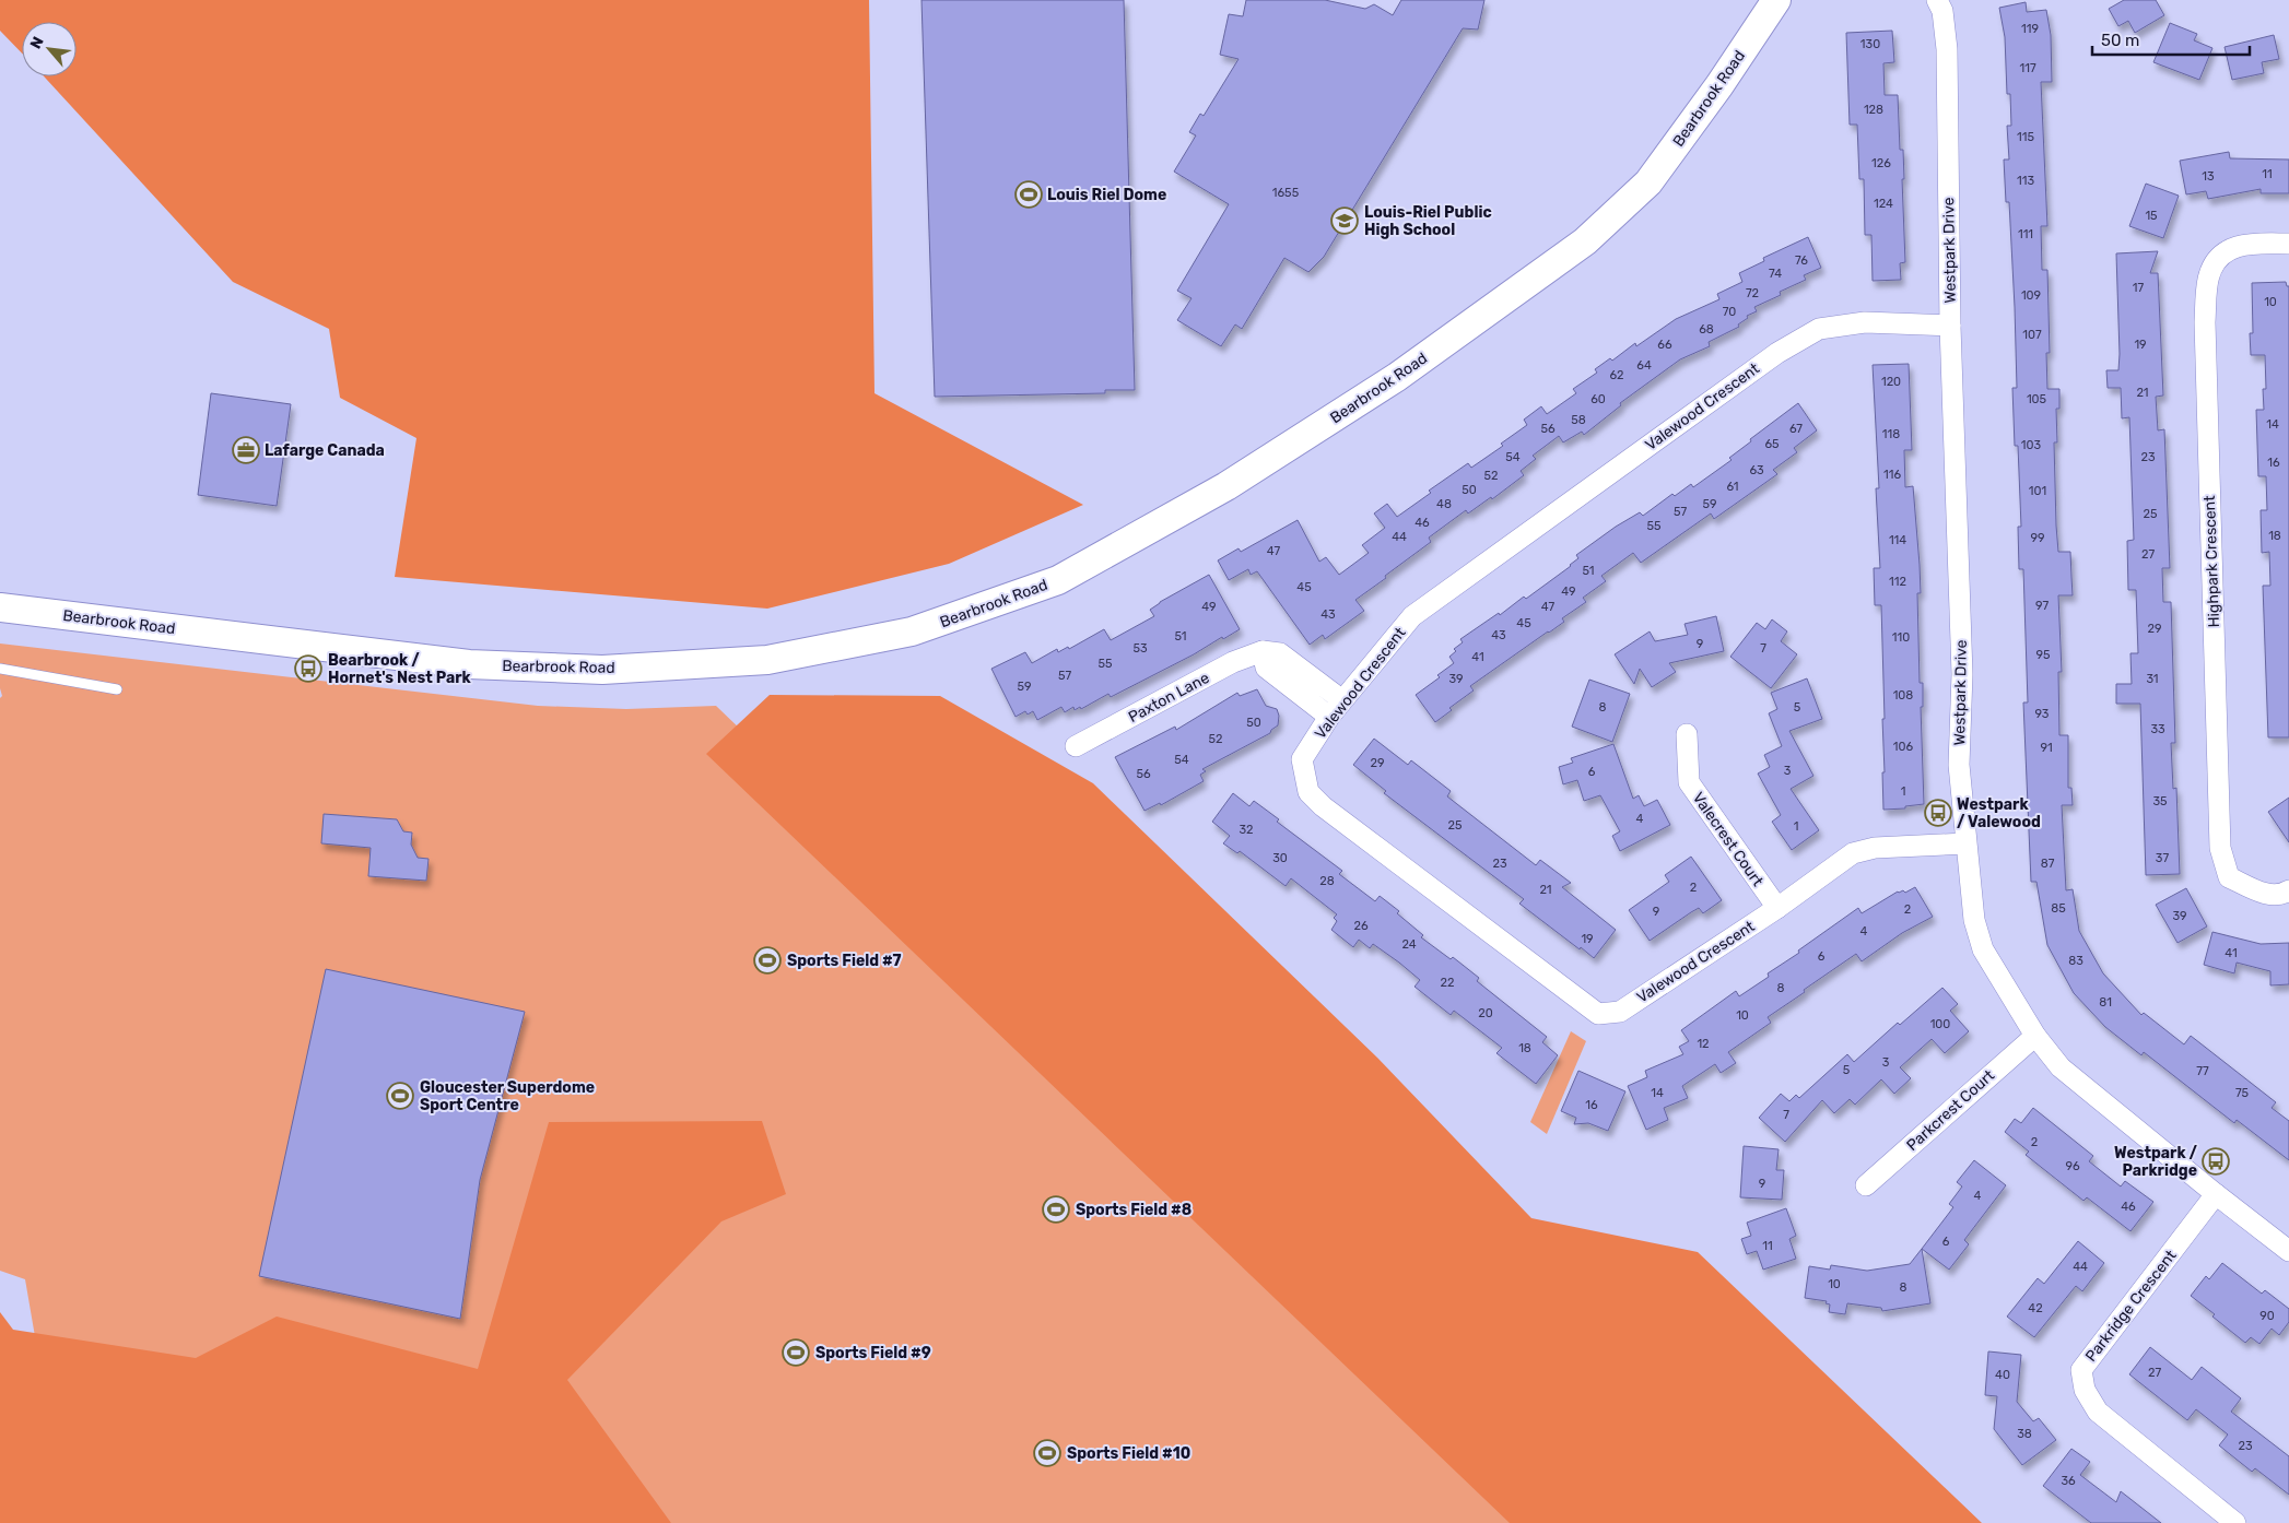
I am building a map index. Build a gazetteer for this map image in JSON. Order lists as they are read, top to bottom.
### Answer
{
  "streets": {
    "street": [
      "Bearbrook Road",
      "Westpark Drive",
      "Valewood Crescent",
      "Highpark Crescent",
      "Paxton Lane",
      "Valecrest Court",
      "Parkcrest Court",
      "Parkridge Crescent"
    ]
  },
  "crossings": [
    ["Westpark Drive", "Valewood Crescent"],
    ["Westpark Drive", "Parkcrest Court"],
    ["Westpark Drive", "Parkridge Crescent"],
    ["Valewood Crescent", "Valecrest Court"]
  ],
  "places": {
    "sports": [
      "Louis Riel Dome",
      "Sports Field #7",
      "Gloucester Superdome Sport Centre",
      "Sports Field #8",
      "Sports Field #9",
      "Sports Field #10"
    ],
    "school or university": ["Louis-Riel Public High School"],
    "office": ["Lafarge Canada"],
    "bus stop": ["Bearbrook / Hornet's Nest Park", "Westpark / Valewood", "Westpark / Parkridge"]
  },
  "house_numbers": [
    "119",
    "130",
    "117",
    "128",
    "115",
    "126",
    "11",
    "13",
    "113",
    "1655",
    "124",
    "15",
    "111",
    "76",
    "74",
    "17",
    "72",
    "109",
    "10",
    "70",
    "68",
    "107",
    "66",
    "19",
    "64",
    "62",
    "120",
    "21",
    "60",
    "105",
    "58",
    "14",
    "56",
    "67",
    "118",
    "65",
    "103",
    "54",
    "23",
    "16",
    "63",
    "116",
    "52",
    "61",
    "50",
    "101",
    "48",
    "59",
    "57",
    "25",
    "46",
    "55",
    "18",
    "44",
    "99",
    "114",
    "47",
    "27",
    "51",
    "112",
    "45",
    "49",
    "97",
    "49",
    "47",
    "43",
    "45",
    "29",
    "43",
    "51",
    "110",
    "9",
    "53",
    "7",
    "95",
    "41",
    "55",
    "57",
    "39",
    "31",
    "59",
    "108",
    "8",
    "5",
    "93",
    "50",
    "33",
    "52",
    "106",
    "91",
    "54",
    "29",
    "3",
    "6",
    "56",
    "1",
    "35",
    "4",
    "25",
    "1",
    "32",
    "30",
    "37",
    "23",
    "87",
    "28",
    "2",
    "21",
    "85",
    "2",
    "9",
    "39",
    "26",
    "4",
    "19",
    "24",
    "41",
    "6",
    "83",
    "22",
    "8",
    "81",
    "20",
    "10",
    "100",
    "12",
    "18",
    "3",
    "5",
    "77",
    "14",
    "75",
    "16",
    "7",
    "2",
    "96",
    "9",
    "4",
    "46",
    "6",
    "11",
    "44",
    "10",
    "8",
    "42",
    "90",
    "27",
    "40",
    "38",
    "23",
    "36"
  ],
  "scale_bar": "50 m",
  "north": "top left"
}
